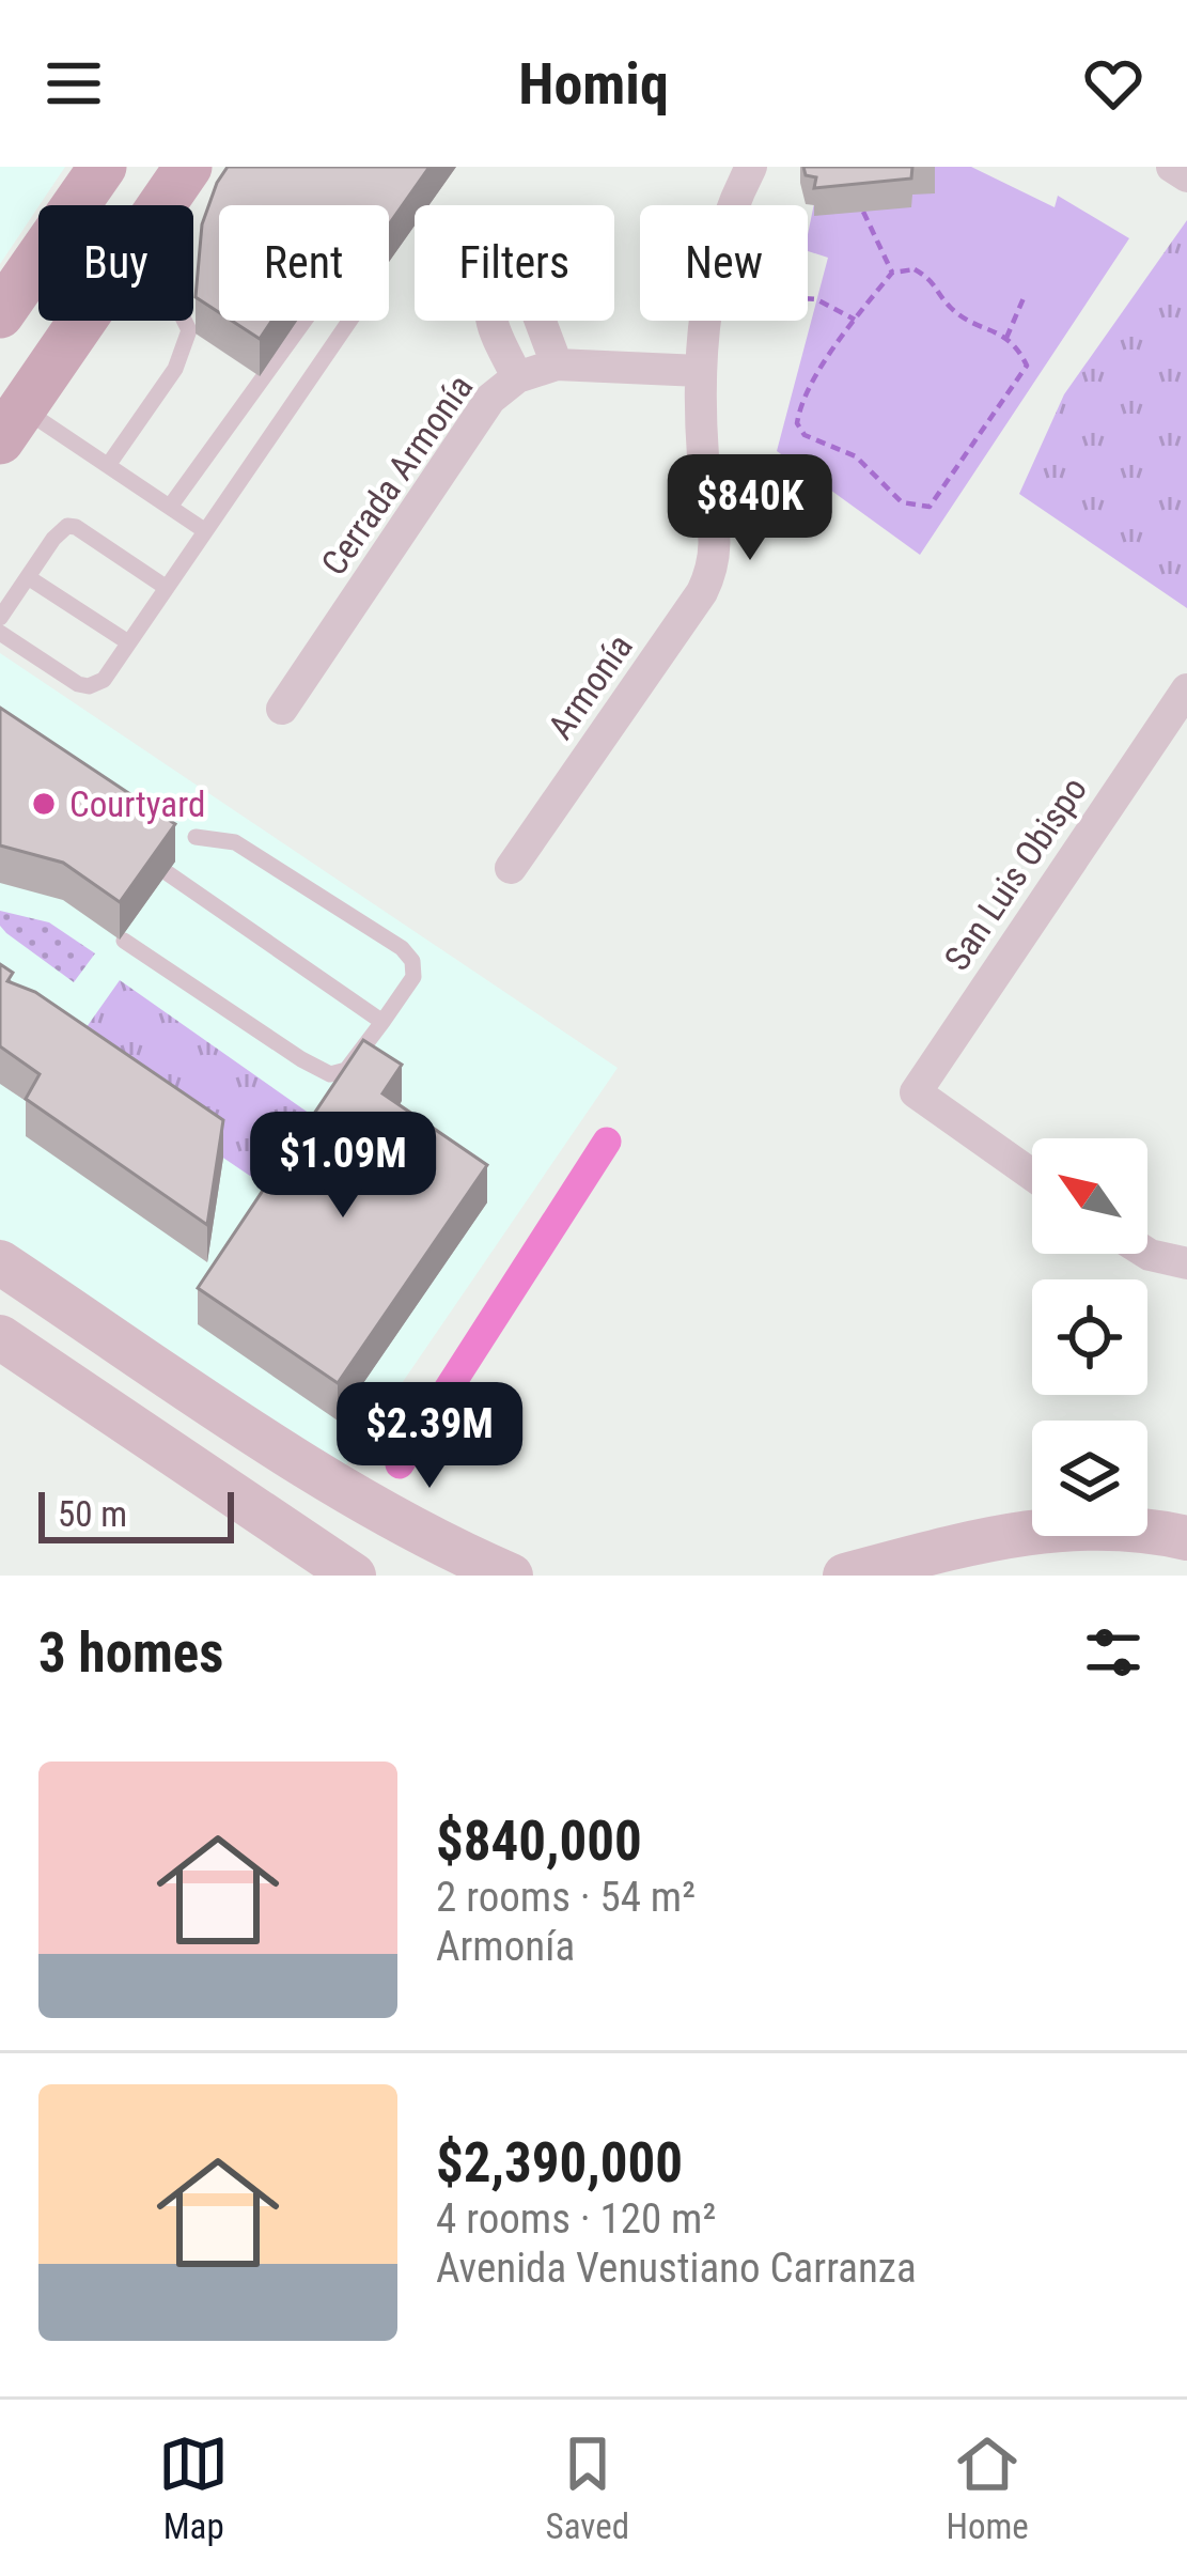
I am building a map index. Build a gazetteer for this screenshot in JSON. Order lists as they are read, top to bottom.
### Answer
{
  "streets": {
    "street": ["Cerrada Armonía", "Armonía", "San Luis Obispo"]
  },
  "crossings": [
    ["Cerrada Armonía", "Armonía"]
  ],
  "places": ["Courtyard"],
  "scale_bar": "50 m",
  "north": "top left",
  "page": {
    "header": "Homiq",
    "chip": [
      "Buy",
      "Rent",
      "Filters",
      "New"
    ],
    "price": ["$840K", "$1.09M", "$2.39M"],
    "scale": "50 m",
    "heading": "3 homes",
    "list": [
      {
        "name": "$840,000",
        "note": "2 rooms · 54 m² · Armonía"
      },
      {
        "name": "$2,390,000",
        "note": "4 rooms · 120 m² · Avenida Venustiano Carranza"
      }
    ],
    "tabs": ["Map", "Saved", "Home"]
  }
}
